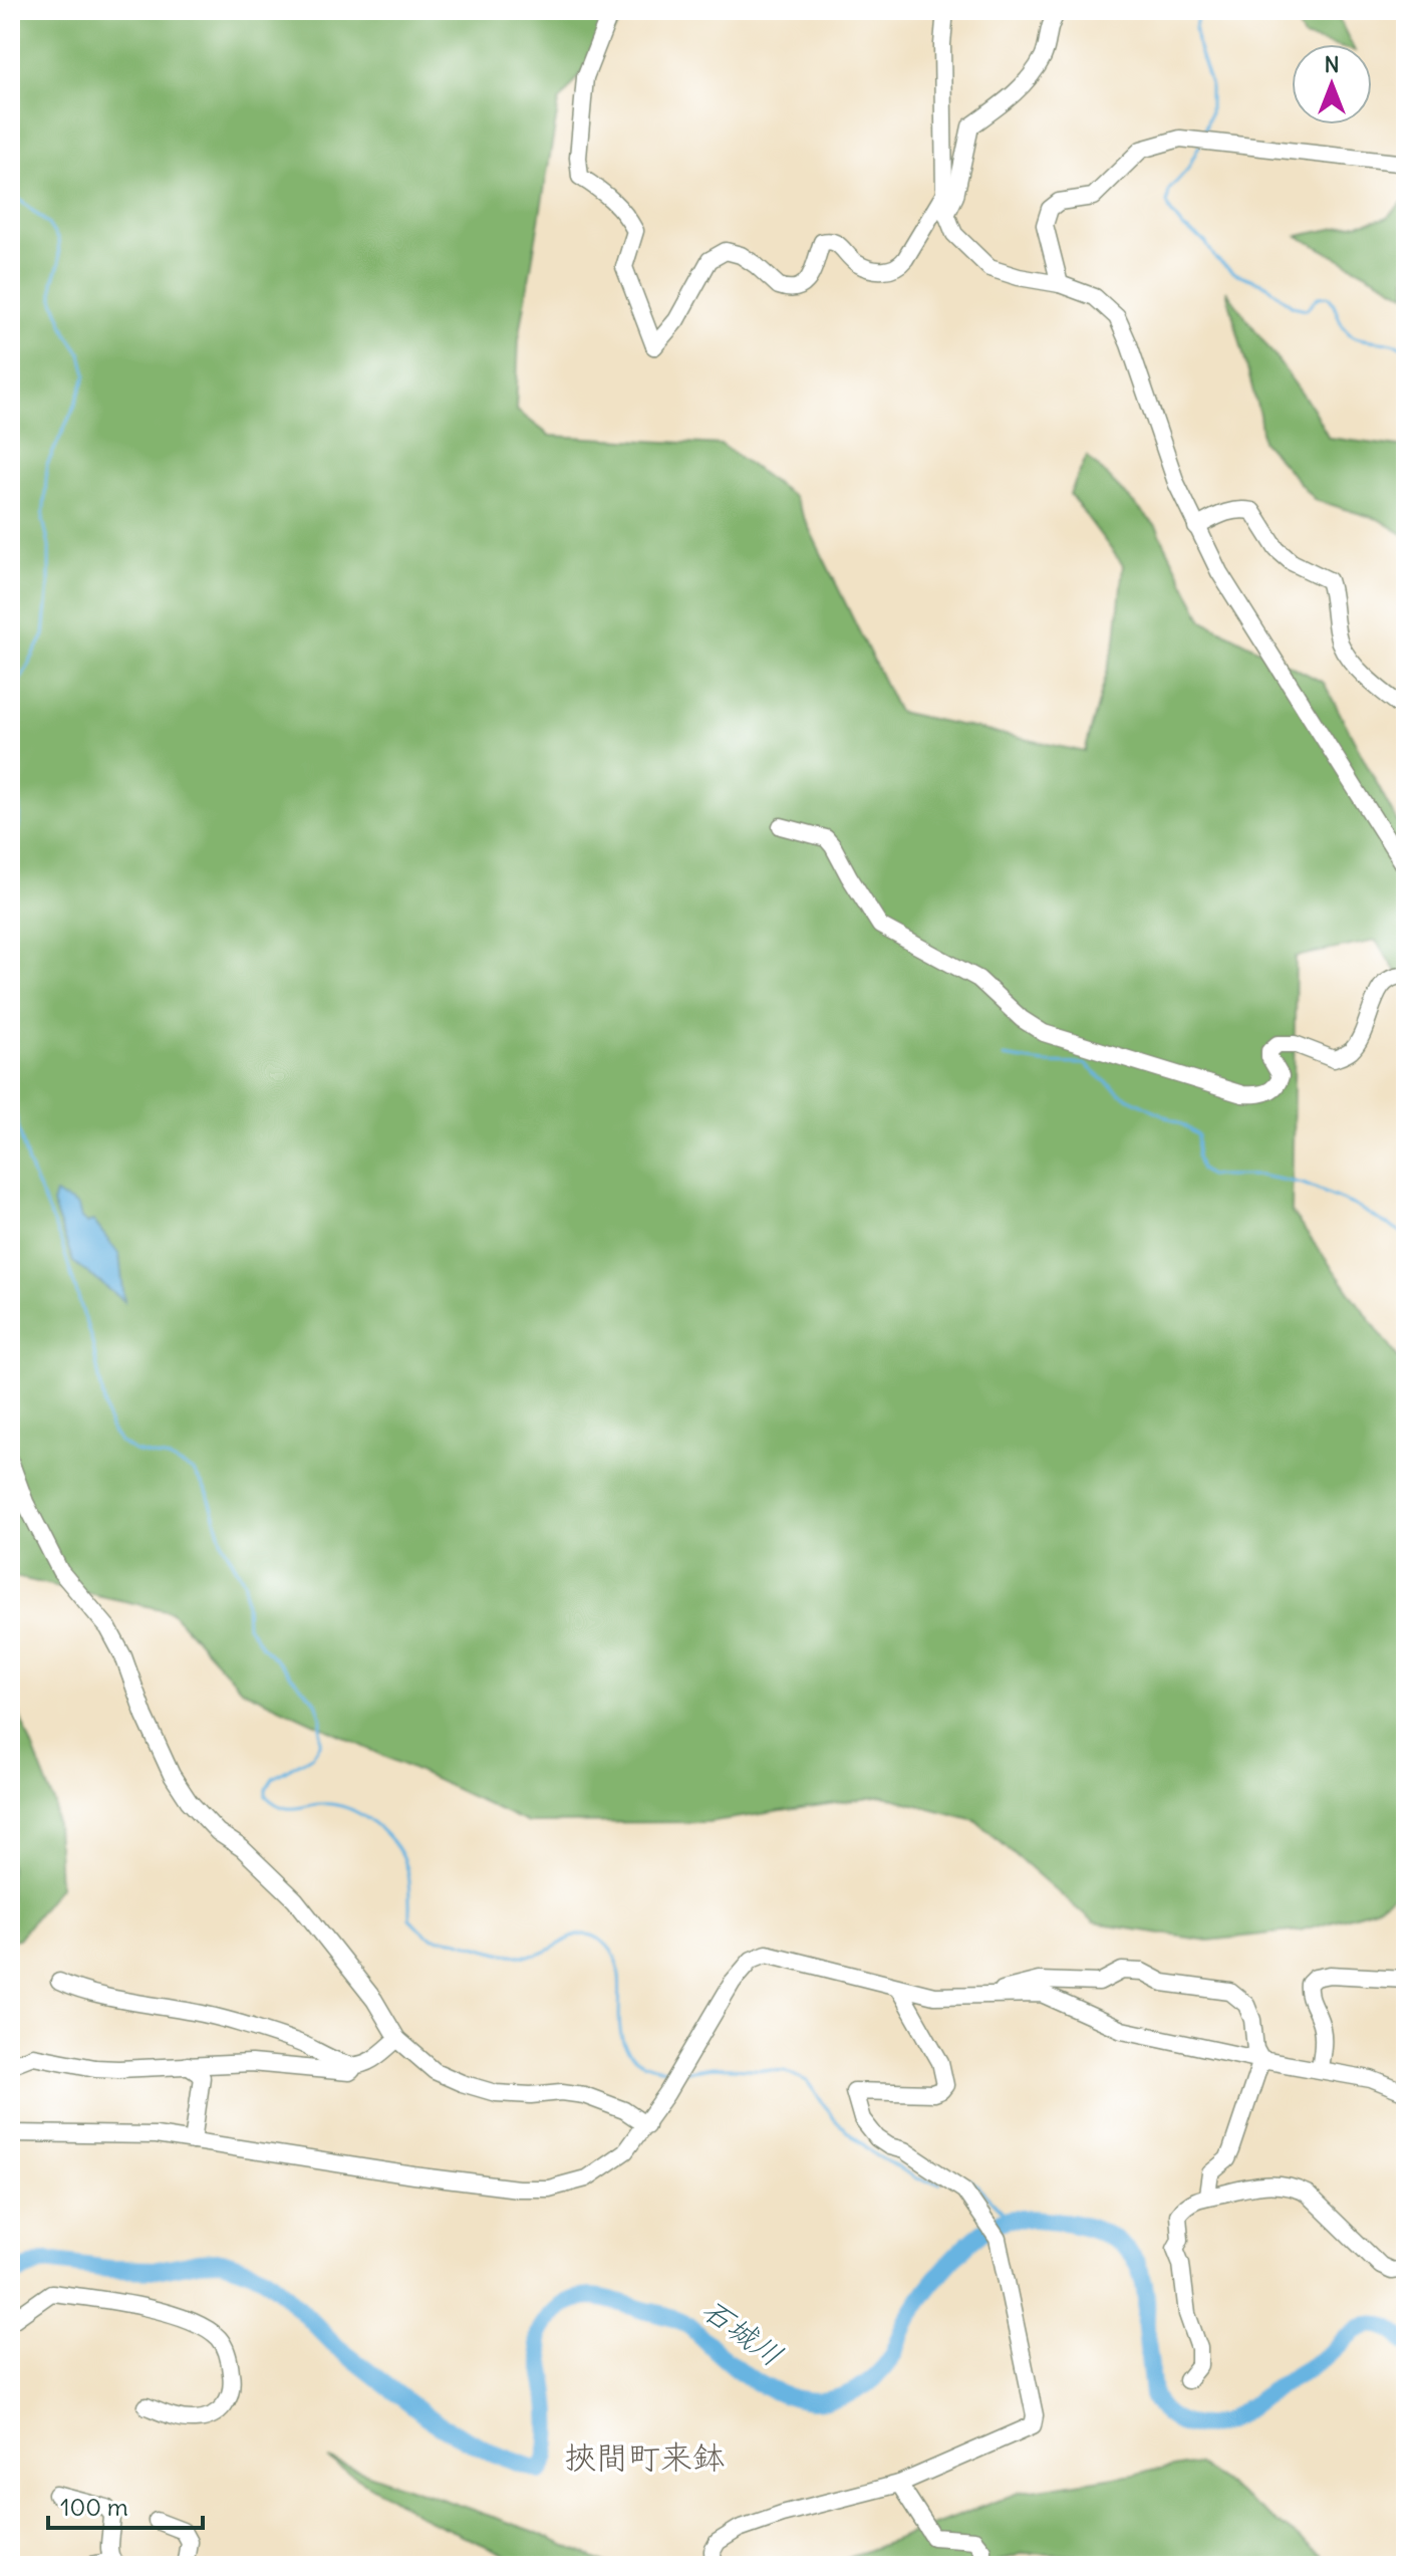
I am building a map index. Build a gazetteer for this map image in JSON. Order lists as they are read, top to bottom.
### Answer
{
  "districts": ["挾間町来鉢"],
  "water": ["石城川"],
  "scale_bar": "100 m",
  "north": "top"
}
